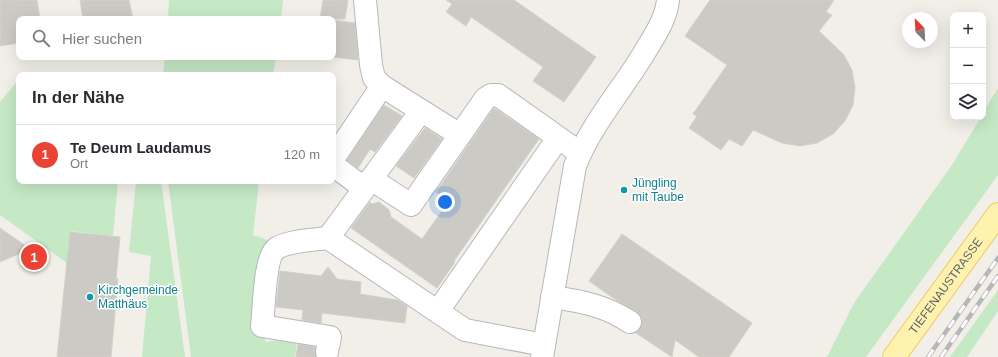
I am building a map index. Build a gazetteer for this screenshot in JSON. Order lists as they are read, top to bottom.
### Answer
{
  "streets": {
    "main road": ["TIEFENAUSTRASSE"]
  },
  "places": ["Jüngling mit Taube", "Kirchgemeinde Matthäus"],
  "north": "top left",
  "page": {
    "map_buttons": ["+", "−"],
    "search": "Hier suchen",
    "heading": "In der Nähe",
    "list": [
      {
        "mark": "1",
        "name": "Te Deum Laudamus",
        "note": "Ort",
        "value": "120 m"
      }
    ],
    "pins": "1"
  }
}
